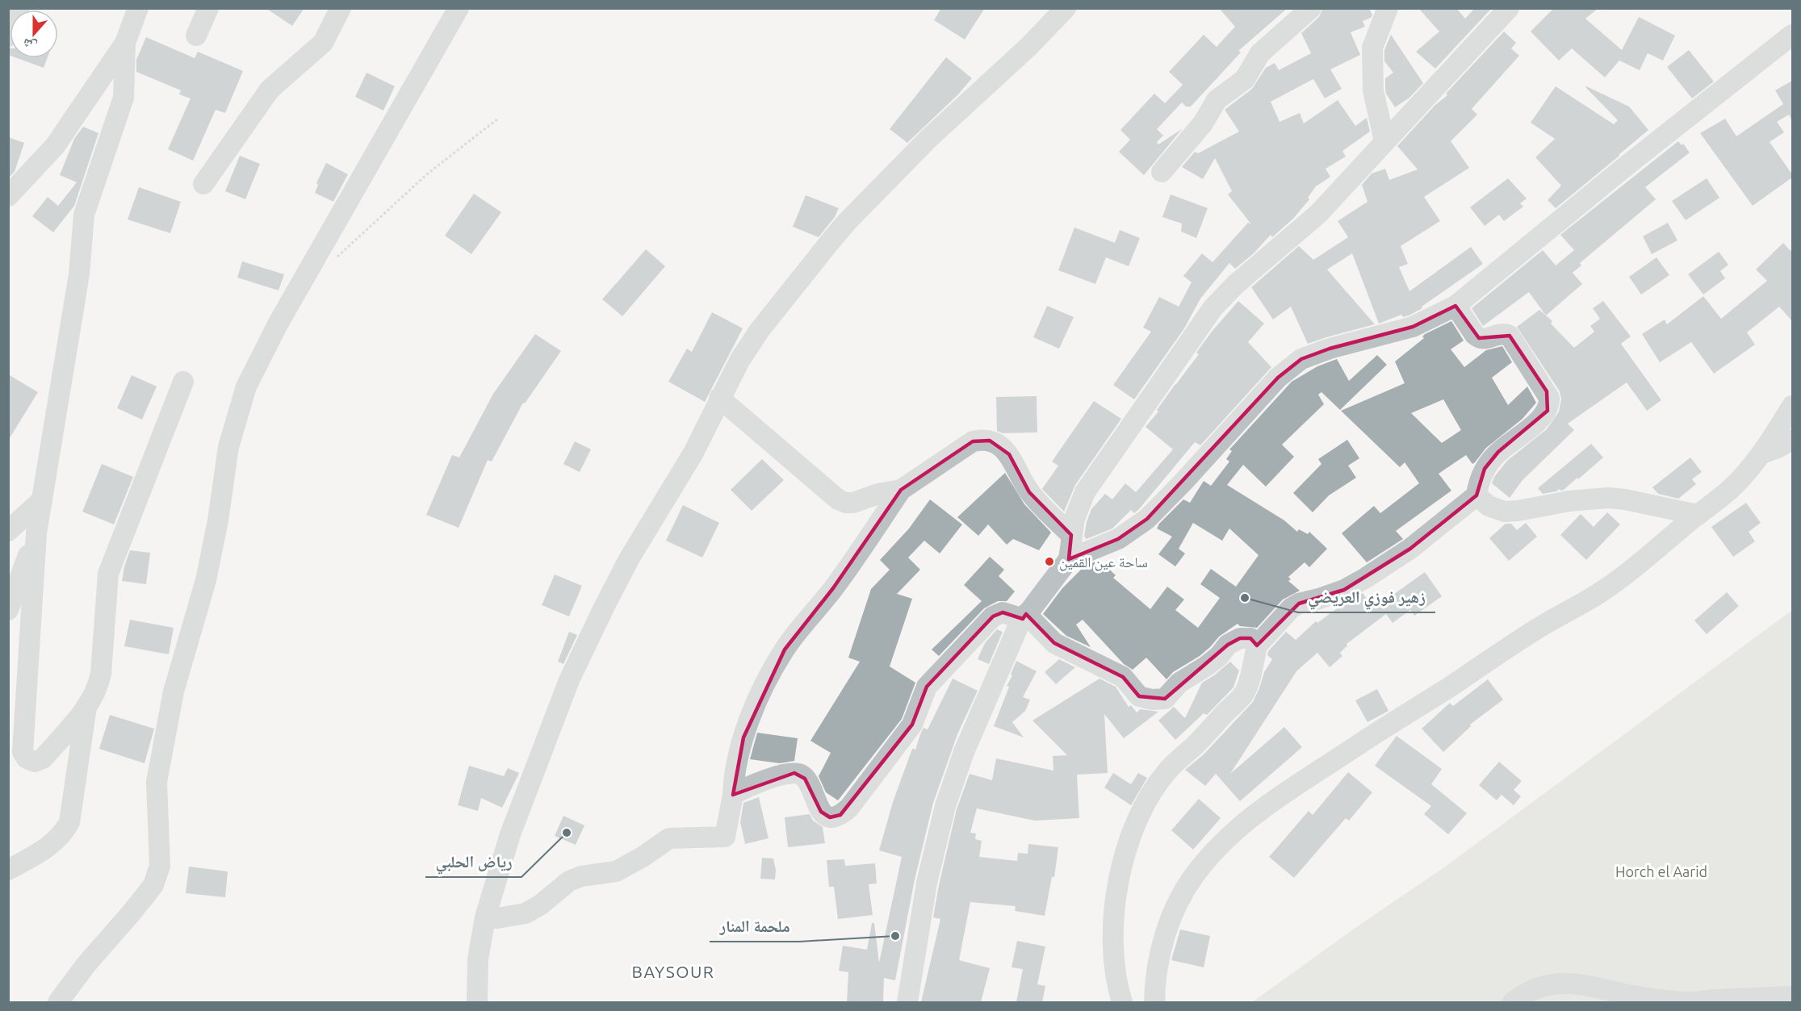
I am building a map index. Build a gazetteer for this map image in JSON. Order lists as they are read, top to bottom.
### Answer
{
  "districts": ["BAYSOUR"],
  "parks": ["Horch el Aarid"],
  "places": [
    "ساحة عين القمين",
    "زهير فوزي العريضي",
    "رياض الحلبي",
    "ملحمة المنار"
  ],
  "north": "bottom"
}
